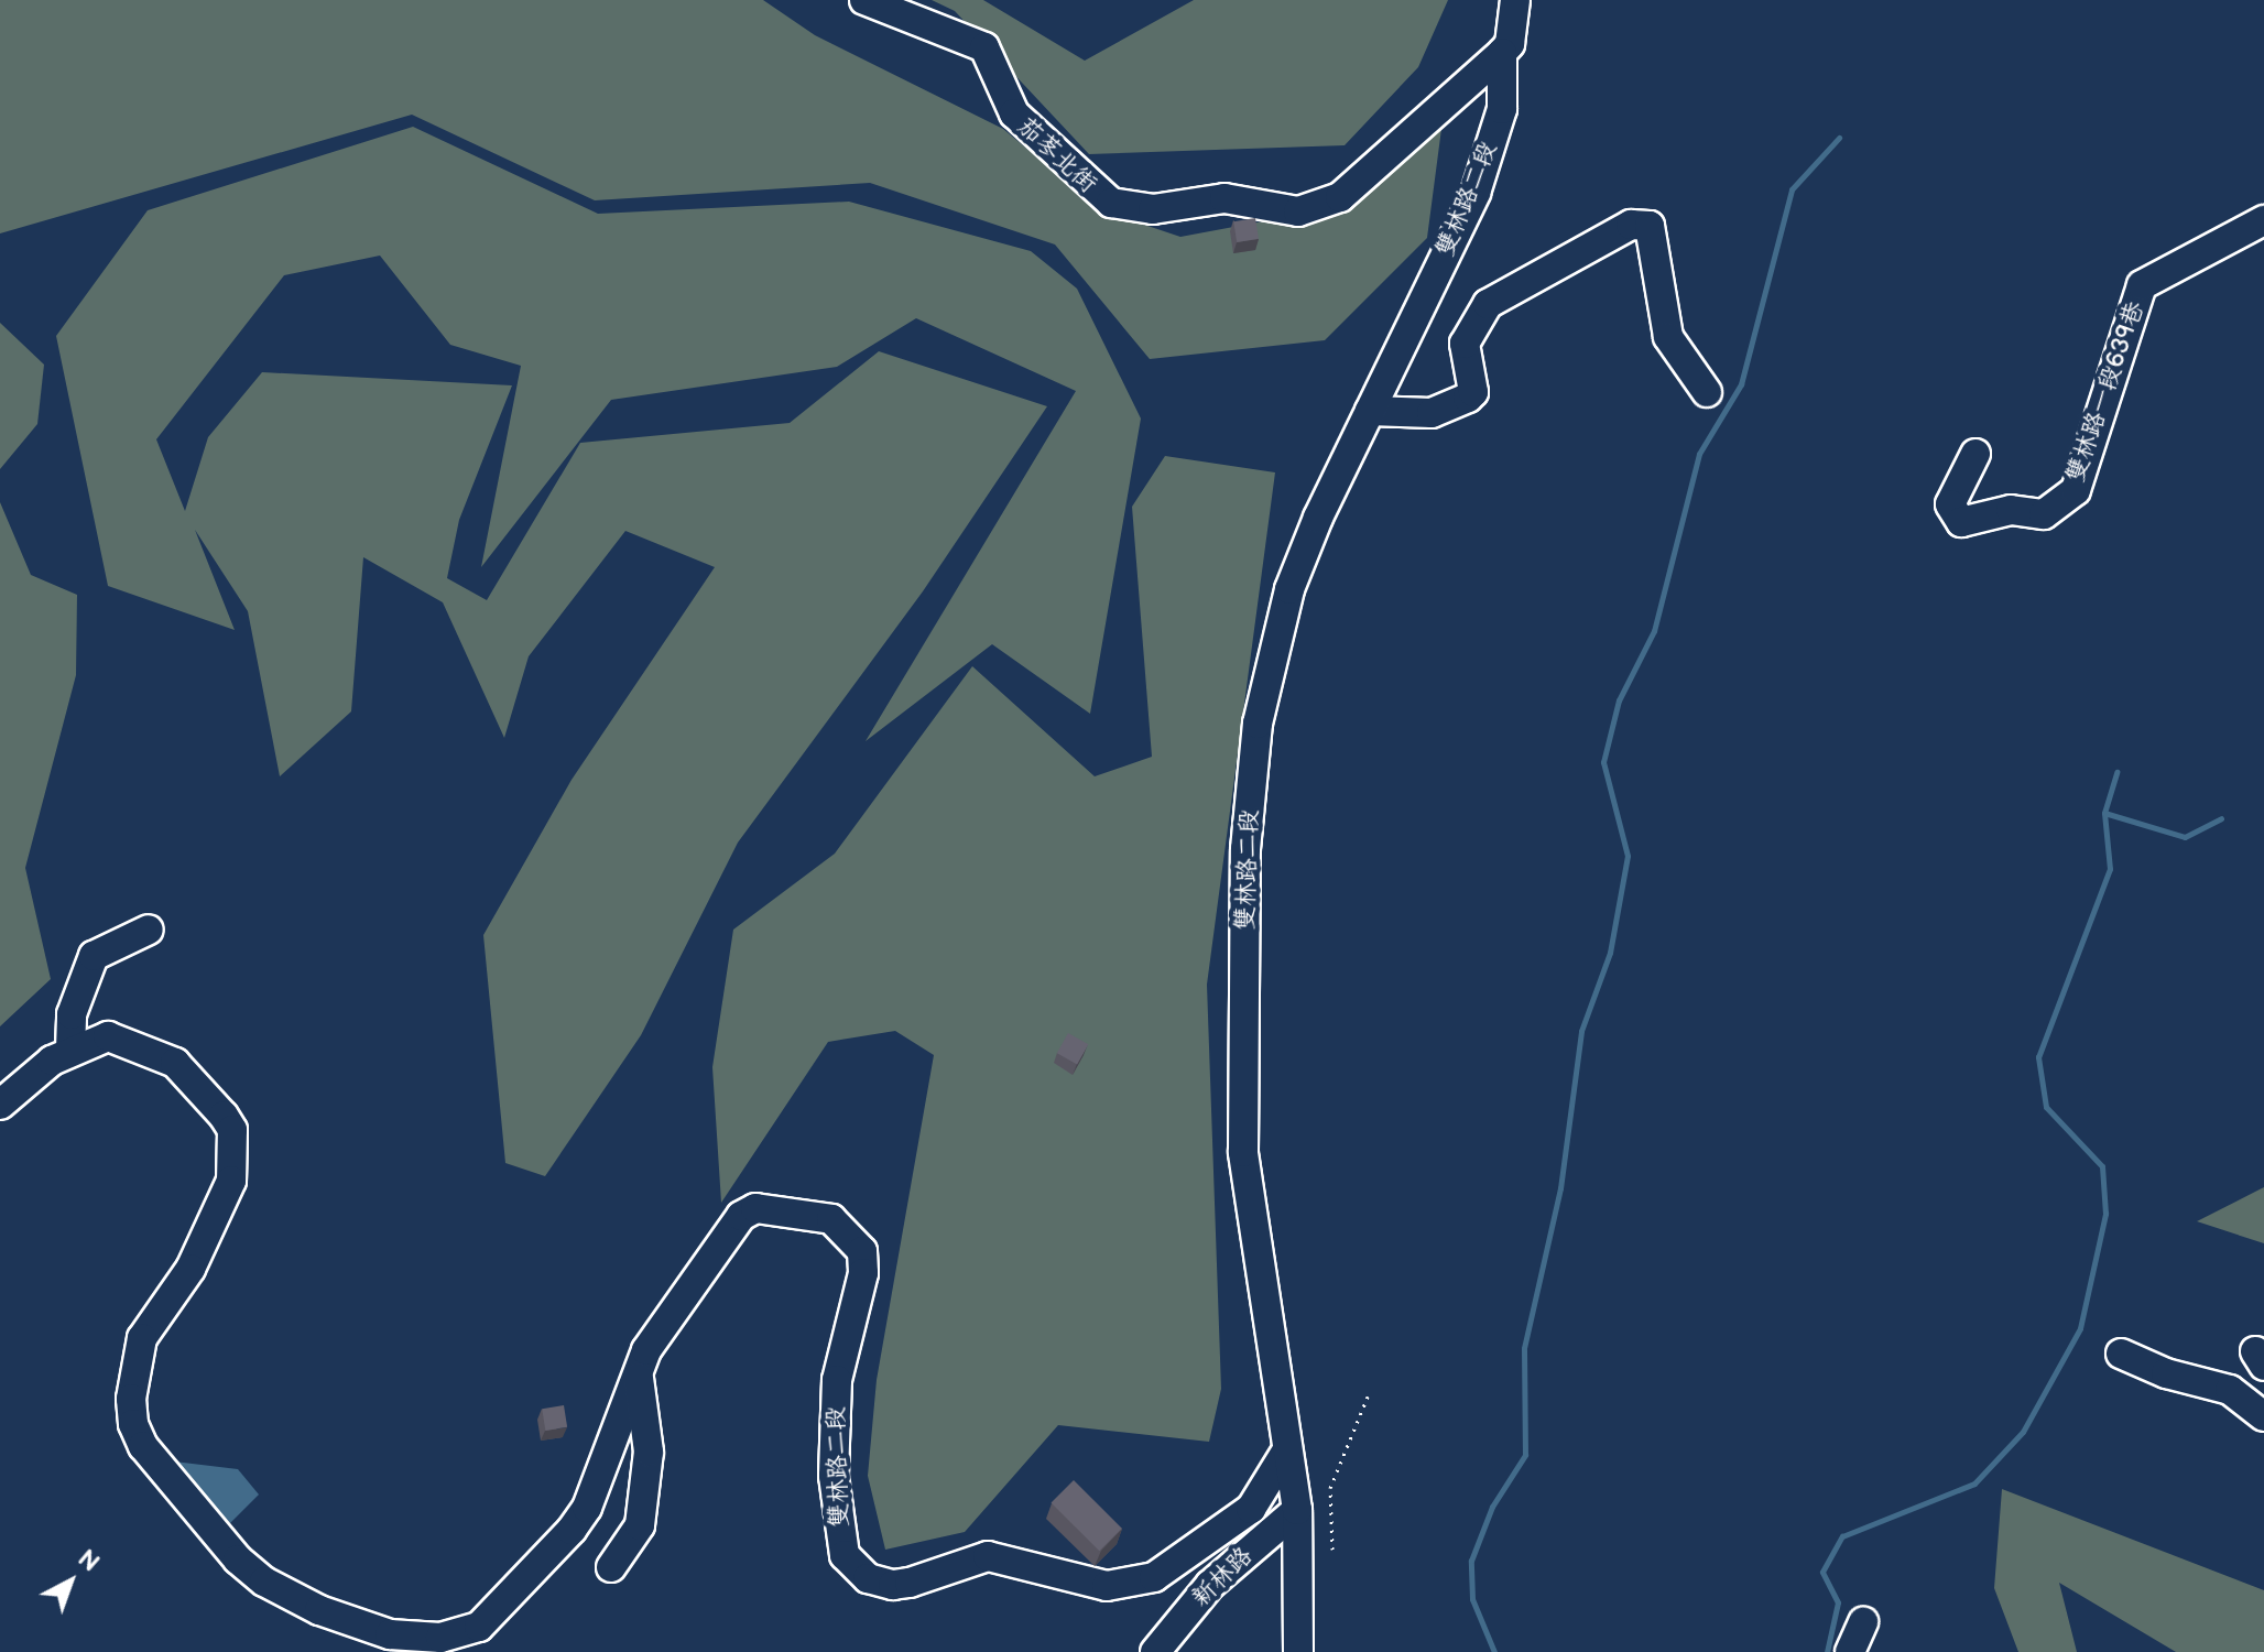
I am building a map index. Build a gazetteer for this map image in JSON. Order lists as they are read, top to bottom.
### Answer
{
  "streets": {
    "street": [
      "茄苳北街",
      "雙林路二段",
      "雙林路一段639巷",
      "新林路"
    ]
  },
  "crossings": [
    ["茄苳北街", "雙林路二段"]
  ],
  "north": "top right"
}
